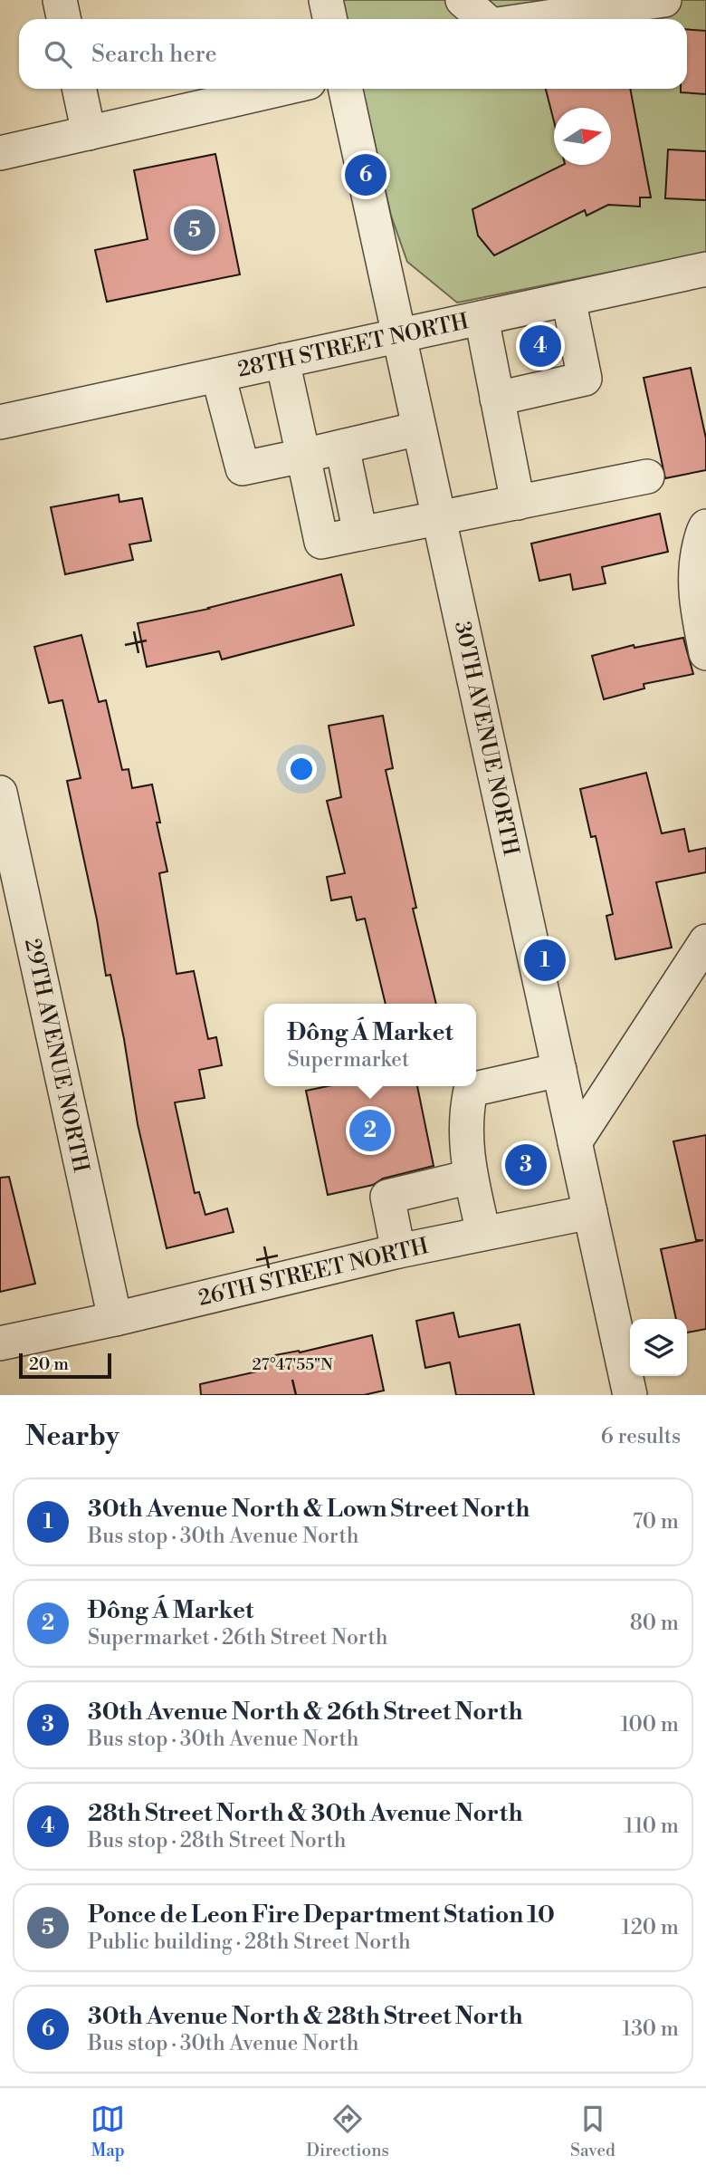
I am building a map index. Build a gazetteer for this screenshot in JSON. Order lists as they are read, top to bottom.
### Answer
{
  "streets": {
    "street": [
      "28TH STREET NORTH",
      "30TH AVENUE NORTH",
      "29TH AVENUE NORTH",
      "26TH STREET NORTH"
    ]
  },
  "crossings": [
    ["28TH STREET NORTH", "30TH AVENUE NORTH"],
    ["30TH AVENUE NORTH", "26TH STREET NORTH"],
    ["29TH AVENUE NORTH", "26TH STREET NORTH"]
  ],
  "scale_bar": "20 m",
  "north": "right",
  "page": {
    "search": "Search here",
    "pins": [
      "6",
      "5",
      "4",
      "1",
      "2",
      "3"
    ],
    "popup": ["Đông Á Market", "Supermarket"],
    "scale": "20 m",
    "heading": ["Nearby", "6 results"],
    "list": [
      {
        "mark": "1",
        "name": "30th Avenue North & Lown Street North",
        "note": "Bus stop · 30th Avenue North",
        "value": "70 m"
      },
      {
        "mark": "2",
        "name": "Đông Á Market",
        "note": "Supermarket · 26th Street North",
        "value": "80 m"
      },
      {
        "mark": "3",
        "name": "30th Avenue North & 26th Street North",
        "note": "Bus stop · 30th Avenue North",
        "value": "100 m"
      },
      {
        "mark": "4",
        "name": "28th Street North & 30th Avenue North",
        "note": "Bus stop · 28th Street North",
        "value": "110 m"
      },
      {
        "mark": "5",
        "name": "Ponce de Leon Fire Department Station 10",
        "note": "Public building · 28th Street North",
        "value": "120 m"
      },
      {
        "mark": "6",
        "name": "30th Avenue North & 28th Street North",
        "note": "Bus stop · 30th Avenue North",
        "value": "130 m"
      }
    ],
    "nav": ["Map", "Directions", "Saved"]
  },
  "coordinates": ["27°47'55\"N"]
}
